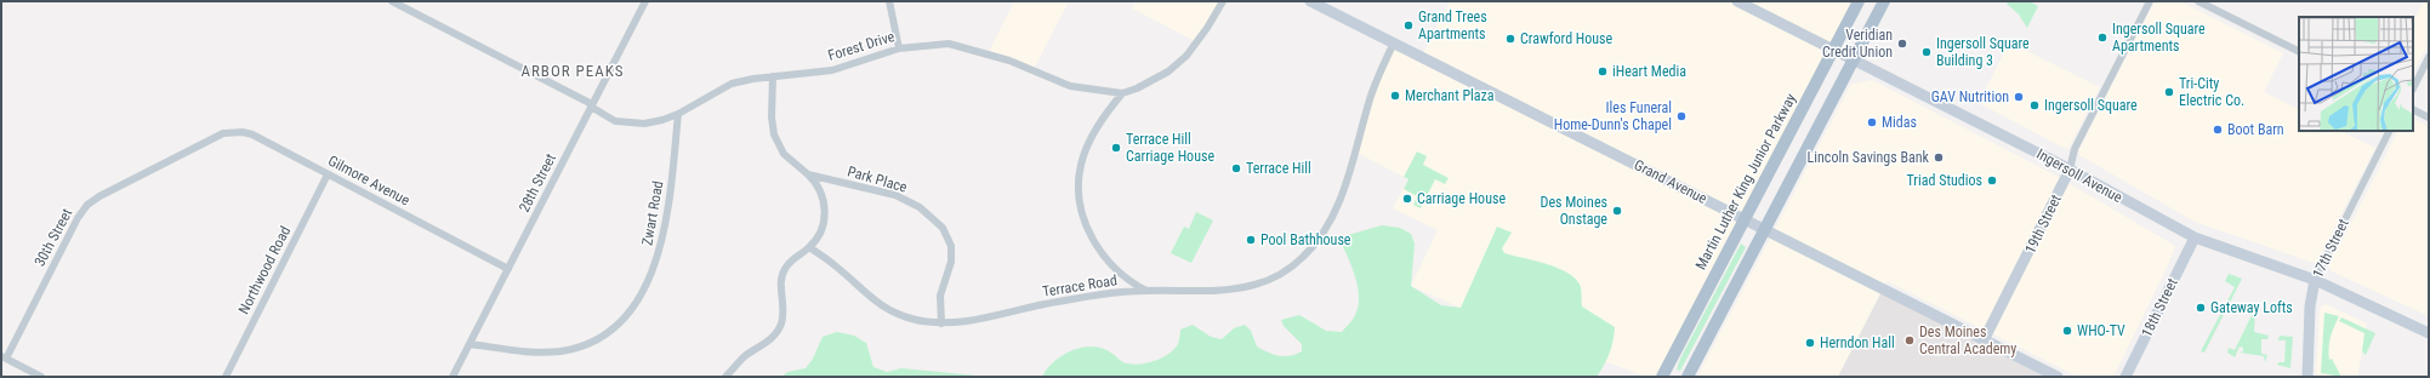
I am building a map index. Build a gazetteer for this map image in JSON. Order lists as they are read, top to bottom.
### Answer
{
  "streets": {
    "main road": [
      "Ingersoll Avenue",
      "Grand Avenue",
      "Martin Luther King Junior Parkway",
      "19th Street",
      "17th Street",
      "18th Street"
    ],
    "street": [
      "Forest Drive",
      "Park Place",
      "Gilmore Avenue",
      "28th Street",
      "Zwart Road",
      "30th Street",
      "Northwood Road",
      "Terrace Road"
    ]
  },
  "crossings": [
    ["Forest Drive", "Park Place"],
    ["Forest Drive", "28th Street"],
    ["Forest Drive", "Zwart Road"],
    ["Ingersoll Avenue", "Martin Luther King Junior Parkway"],
    ["Ingersoll Avenue", "19th Street"],
    ["Ingersoll Avenue", "17th Street"],
    ["Ingersoll Avenue", "18th Street"],
    ["Park Place", "Terrace Road"],
    ["Gilmore Avenue", "28th Street"],
    ["Gilmore Avenue", "30th Street"],
    ["Gilmore Avenue", "Northwood Road"],
    ["Grand Avenue", "19th Street"],
    ["Grand Avenue", "Terrace Road"],
    ["28th Street", "Zwart Road"]
  ],
  "districts": ["ARBOR PEAKS"],
  "places": [
    "Grand Trees Apartments",
    "Ingersoll Square Apartments",
    "Crawford House",
    "Veridian Credit Union",
    "Ingersoll Square Building 3",
    "iHeart Media",
    "Tri-City Electric Co.",
    "Merchant Plaza",
    "GAV Nutrition",
    "Ingersoll Square",
    "Iles Funeral Home-Dunn's Chapel",
    "Midas",
    "Boot Barn",
    "Terrace Hill Carriage House",
    "Lincoln Savings Bank",
    "Terrace Hill",
    "Triad Studios",
    "Carriage House",
    "Des Moines Onstage",
    "Pool Bathhouse",
    "Gateway Lofts",
    "WHO-TV",
    "Des Moines Central Academy",
    "Herndon Hall"
  ]
}
